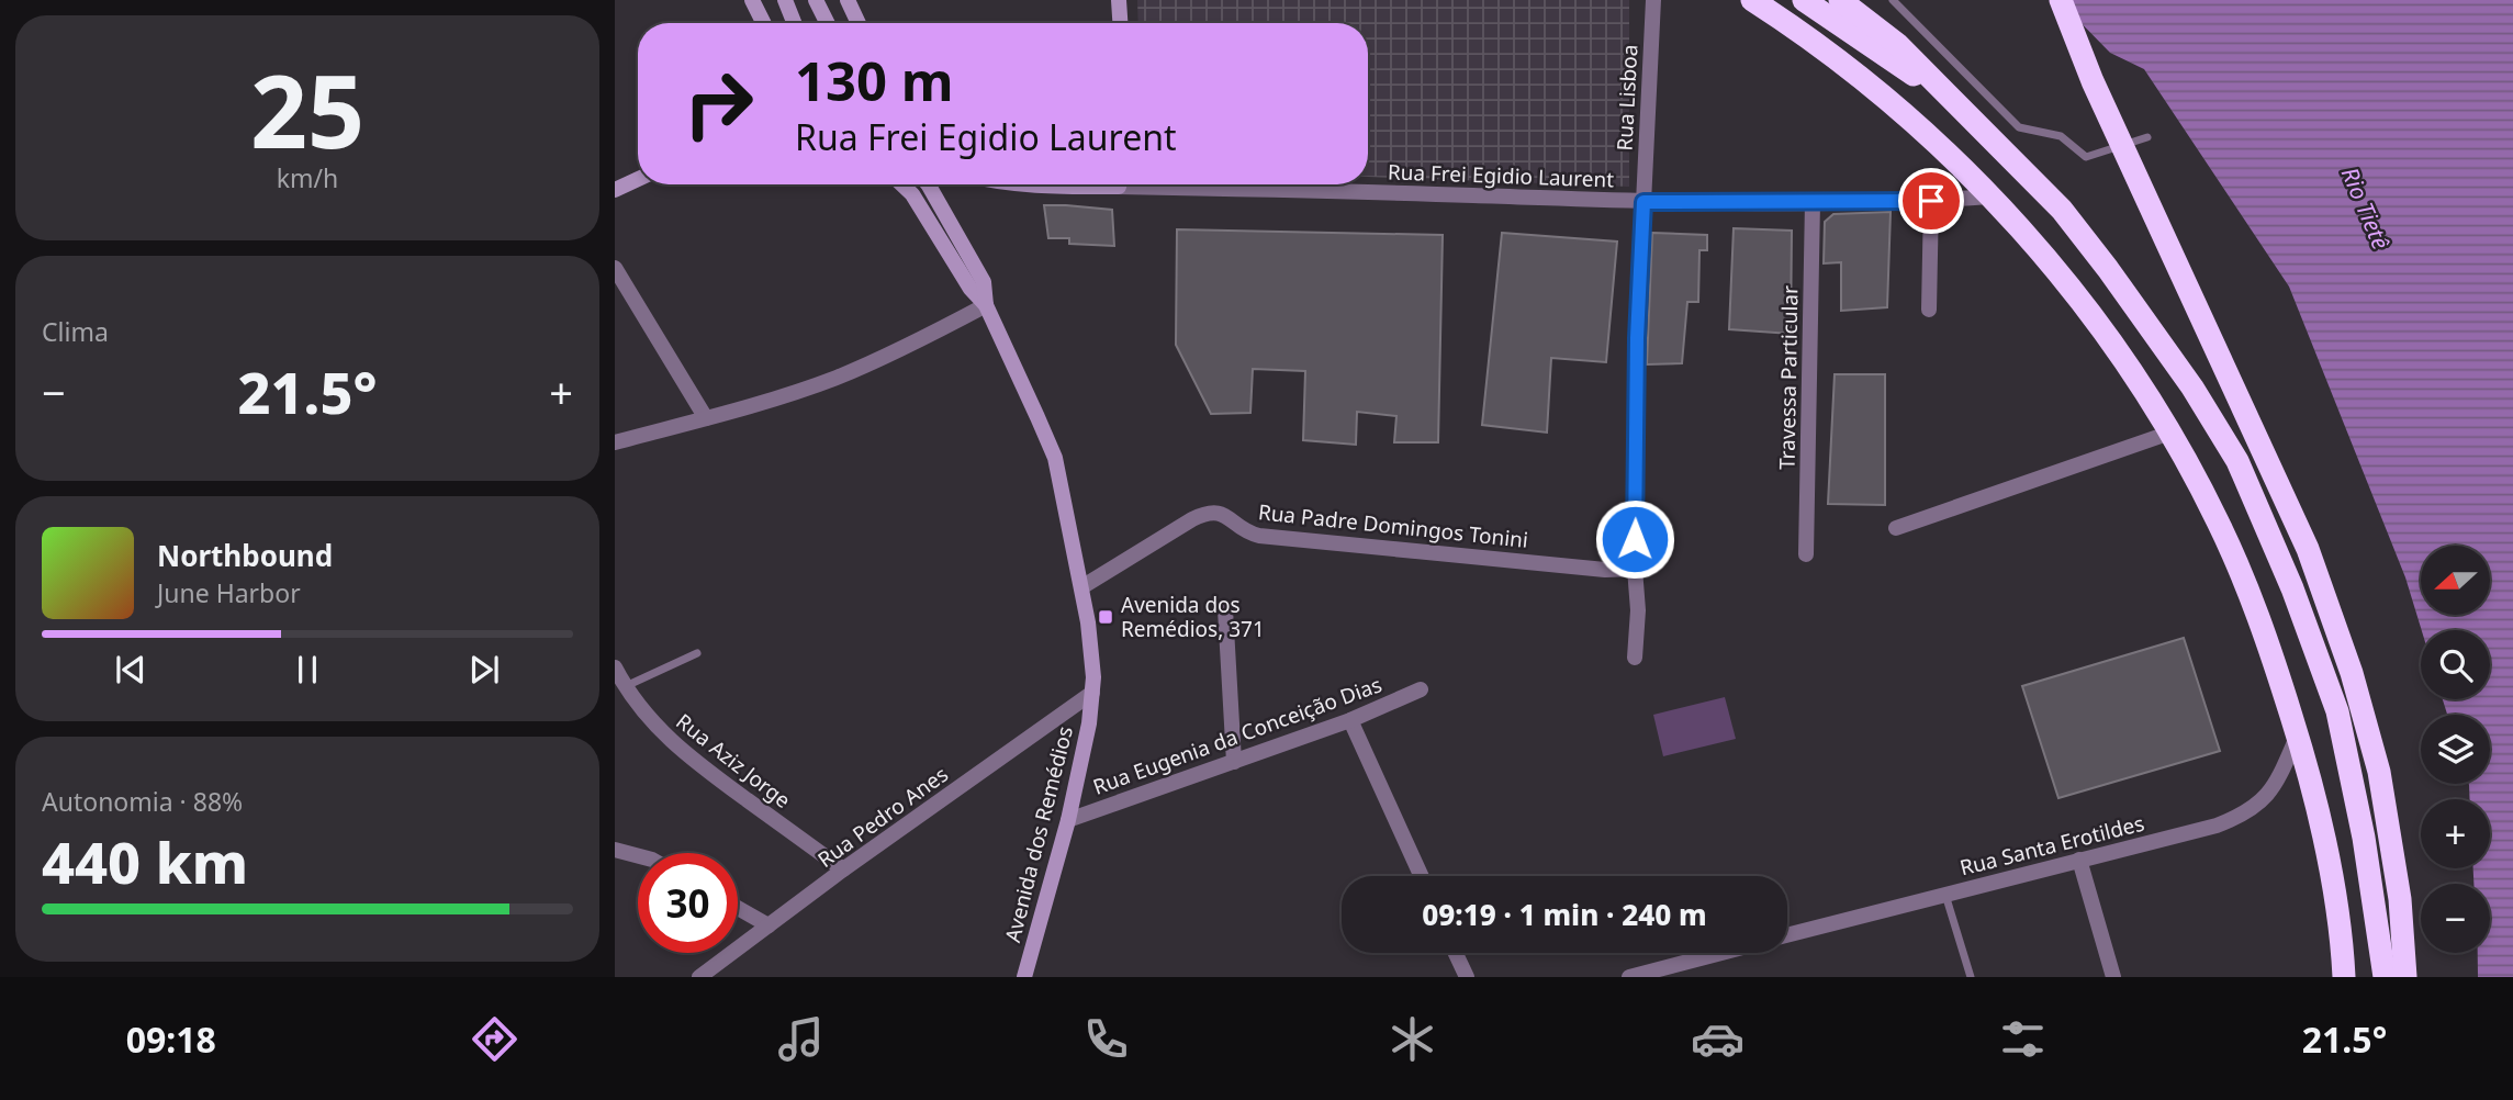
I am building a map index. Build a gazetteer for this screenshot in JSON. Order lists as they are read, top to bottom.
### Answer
{
  "streets": {
    "main road": ["Rua Frei Egidio Laurent", "Avenida dos Remédios"],
    "street": [
      "Rua Lisboa",
      "Travessa Particular",
      "Rua Padre Domingos Tonini",
      "Rua Eugenia da Conceição Dias",
      "Rua Aziz Jorge",
      "Rua Pedro Anes",
      "Rua Santa Erotildes"
    ]
  },
  "crossings": [
    ["Rua Lisboa", "Rua Frei Egidio Laurent"],
    ["Rua Lisboa", "Rua Padre Domingos Tonini"],
    ["Rua Frei Egidio Laurent", "Travessa Particular"],
    ["Rua Padre Domingos Tonini", "Avenida dos Remédios"],
    ["Rua Eugenia da Conceição Dias", "Avenida dos Remédios"],
    ["Rua Aziz Jorge", "Rua Pedro Anes"],
    ["Rua Pedro Anes", "Avenida dos Remédios"]
  ],
  "water": ["Rio Tietê"],
  "places": {
    "transit": ["Avenida dos Remédios, 371"]
  },
  "north": "left",
  "page": {
    "tile": [
      ["25", "km/h"],
      "Clima",
      ["Autonomia · 88%", "440 km"]
    ],
    "turn": ["130 m", "Rua Frei Egidio Laurent"],
    "heat": ["−", "21.5°", "+"],
    "song": ["Northbound", "June Harbor"],
    "map_buttons": ["+", "−"],
    "limit": "30",
    "trip": "09:19 · 1 min · 240 m",
    "tabs": ["09:18", "21.5°"]
  }
}
